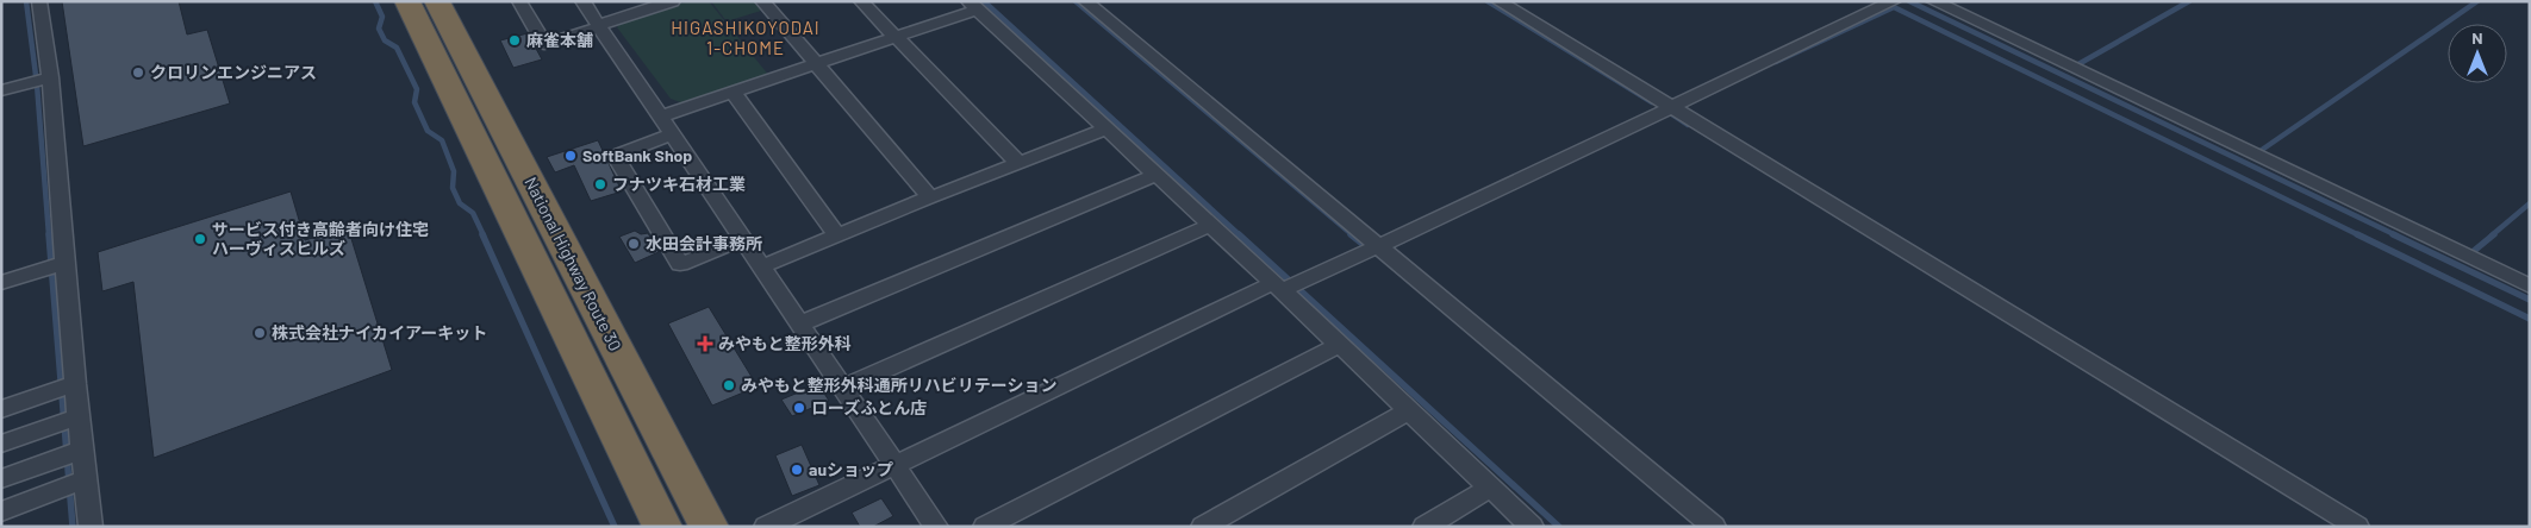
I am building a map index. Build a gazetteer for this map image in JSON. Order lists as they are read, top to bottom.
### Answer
{
  "streets": {
    "highway": ["National Highway Route 30"]
  },
  "districts": ["HIGASHIKOYODAI 1-CHOME"],
  "places": {
    "other": [
      "麻雀本舗",
      "クロリンエンジニアス",
      "SoftBank Shop",
      "フナツキ石材工業",
      "サービス付き高齢者向け住宅 ハーヴィスヒルズ",
      "水田会計事務所",
      "株式会社ナイカイアーキット",
      "みやもと整形外科通所リハビリテーション",
      "ローズふとん店",
      "auショップ"
    ],
    "health": ["みやもと整形外科"]
  },
  "north": "top"
}
